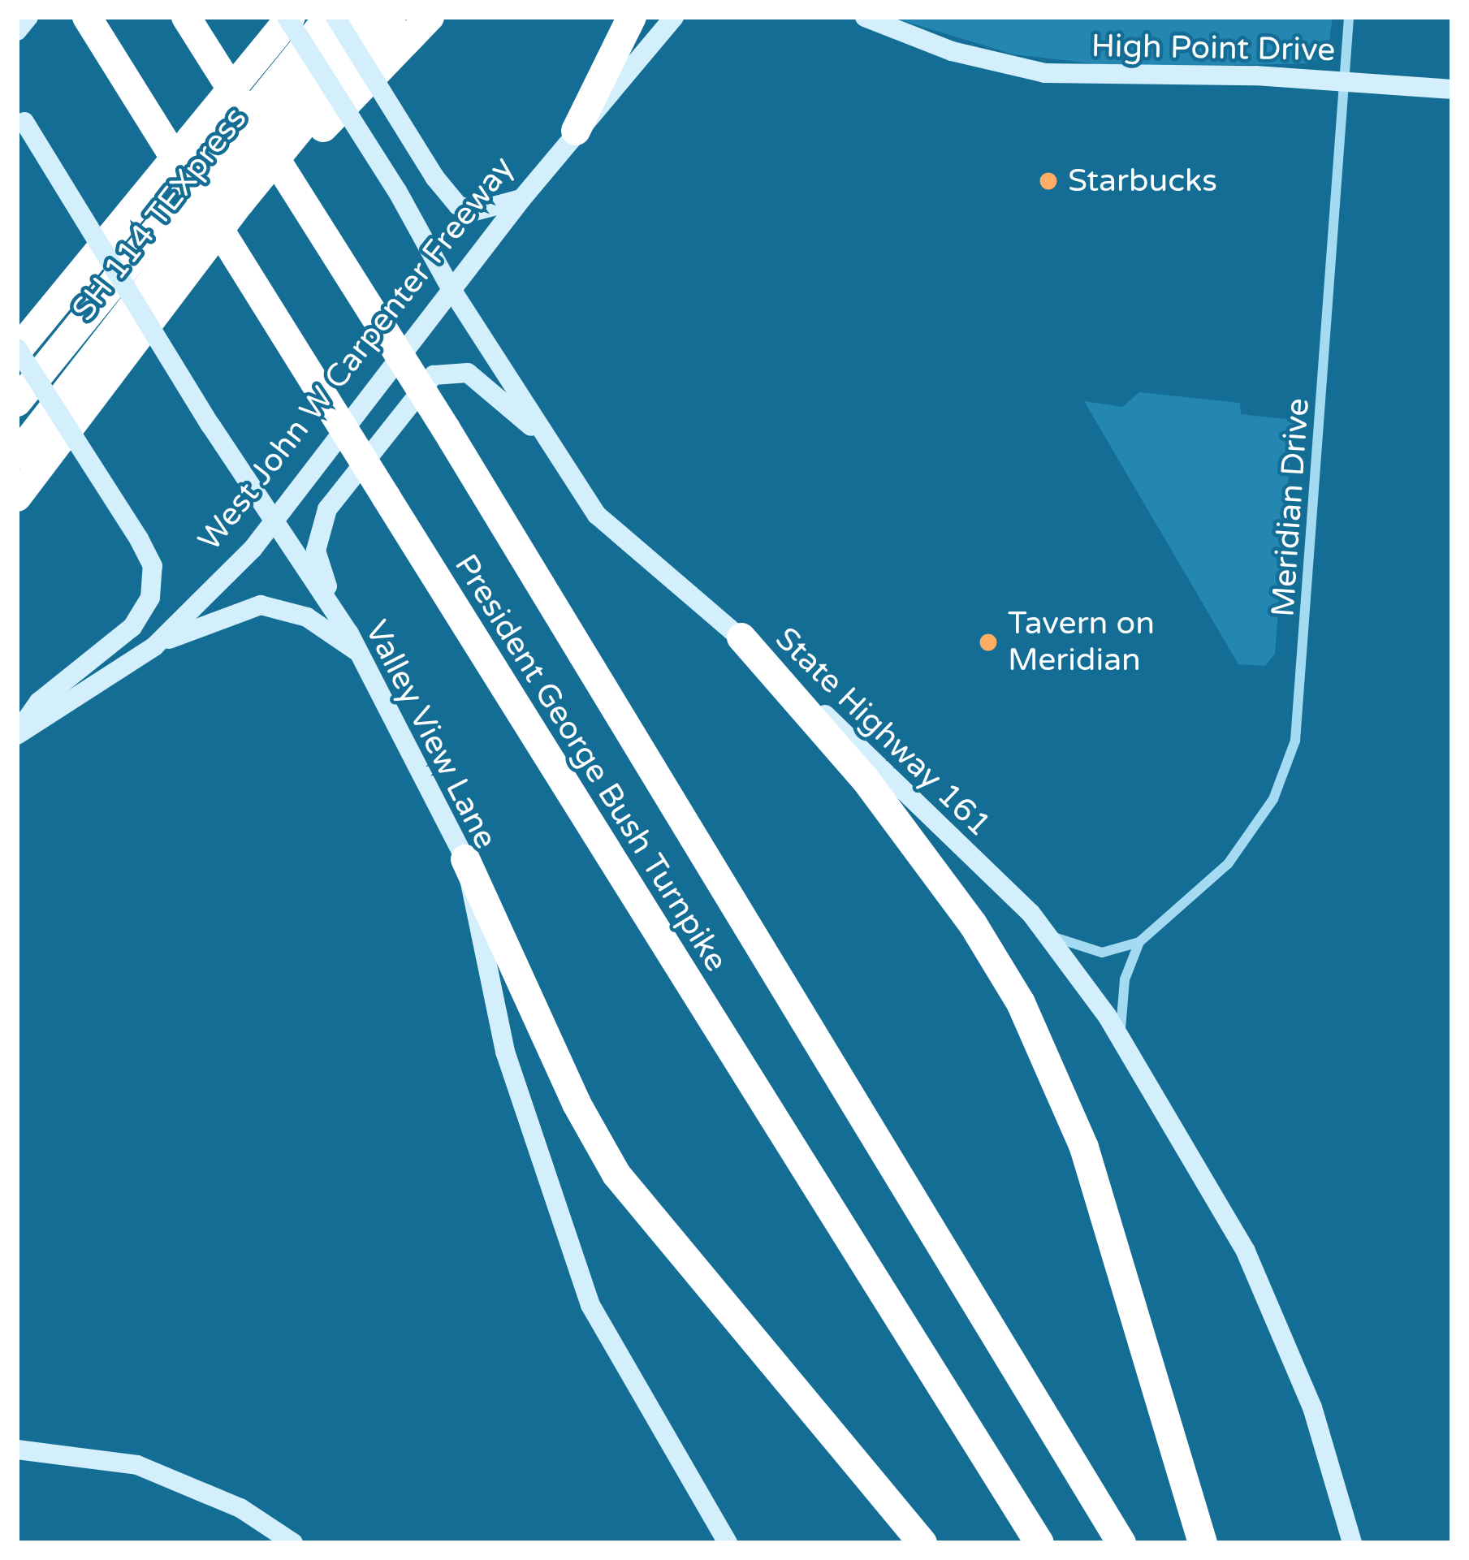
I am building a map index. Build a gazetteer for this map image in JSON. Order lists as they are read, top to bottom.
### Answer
{
  "streets": {
    "highway": ["SH 114 TEXpress", "President George Bush Turnpike"],
    "main road": [
      "High Point Drive",
      "West John W Carpenter Freeway",
      "State Highway 161",
      "Valley View Lane"
    ],
    "street": ["Meridian Drive"]
  },
  "crossings": [
    ["High Point Drive", "Meridian Drive"],
    ["West John W Carpenter Freeway", "State Highway 161"],
    ["West John W Carpenter Freeway", "Valley View Lane"]
  ],
  "places": ["Starbucks", "Tavern on Meridian"]
}
